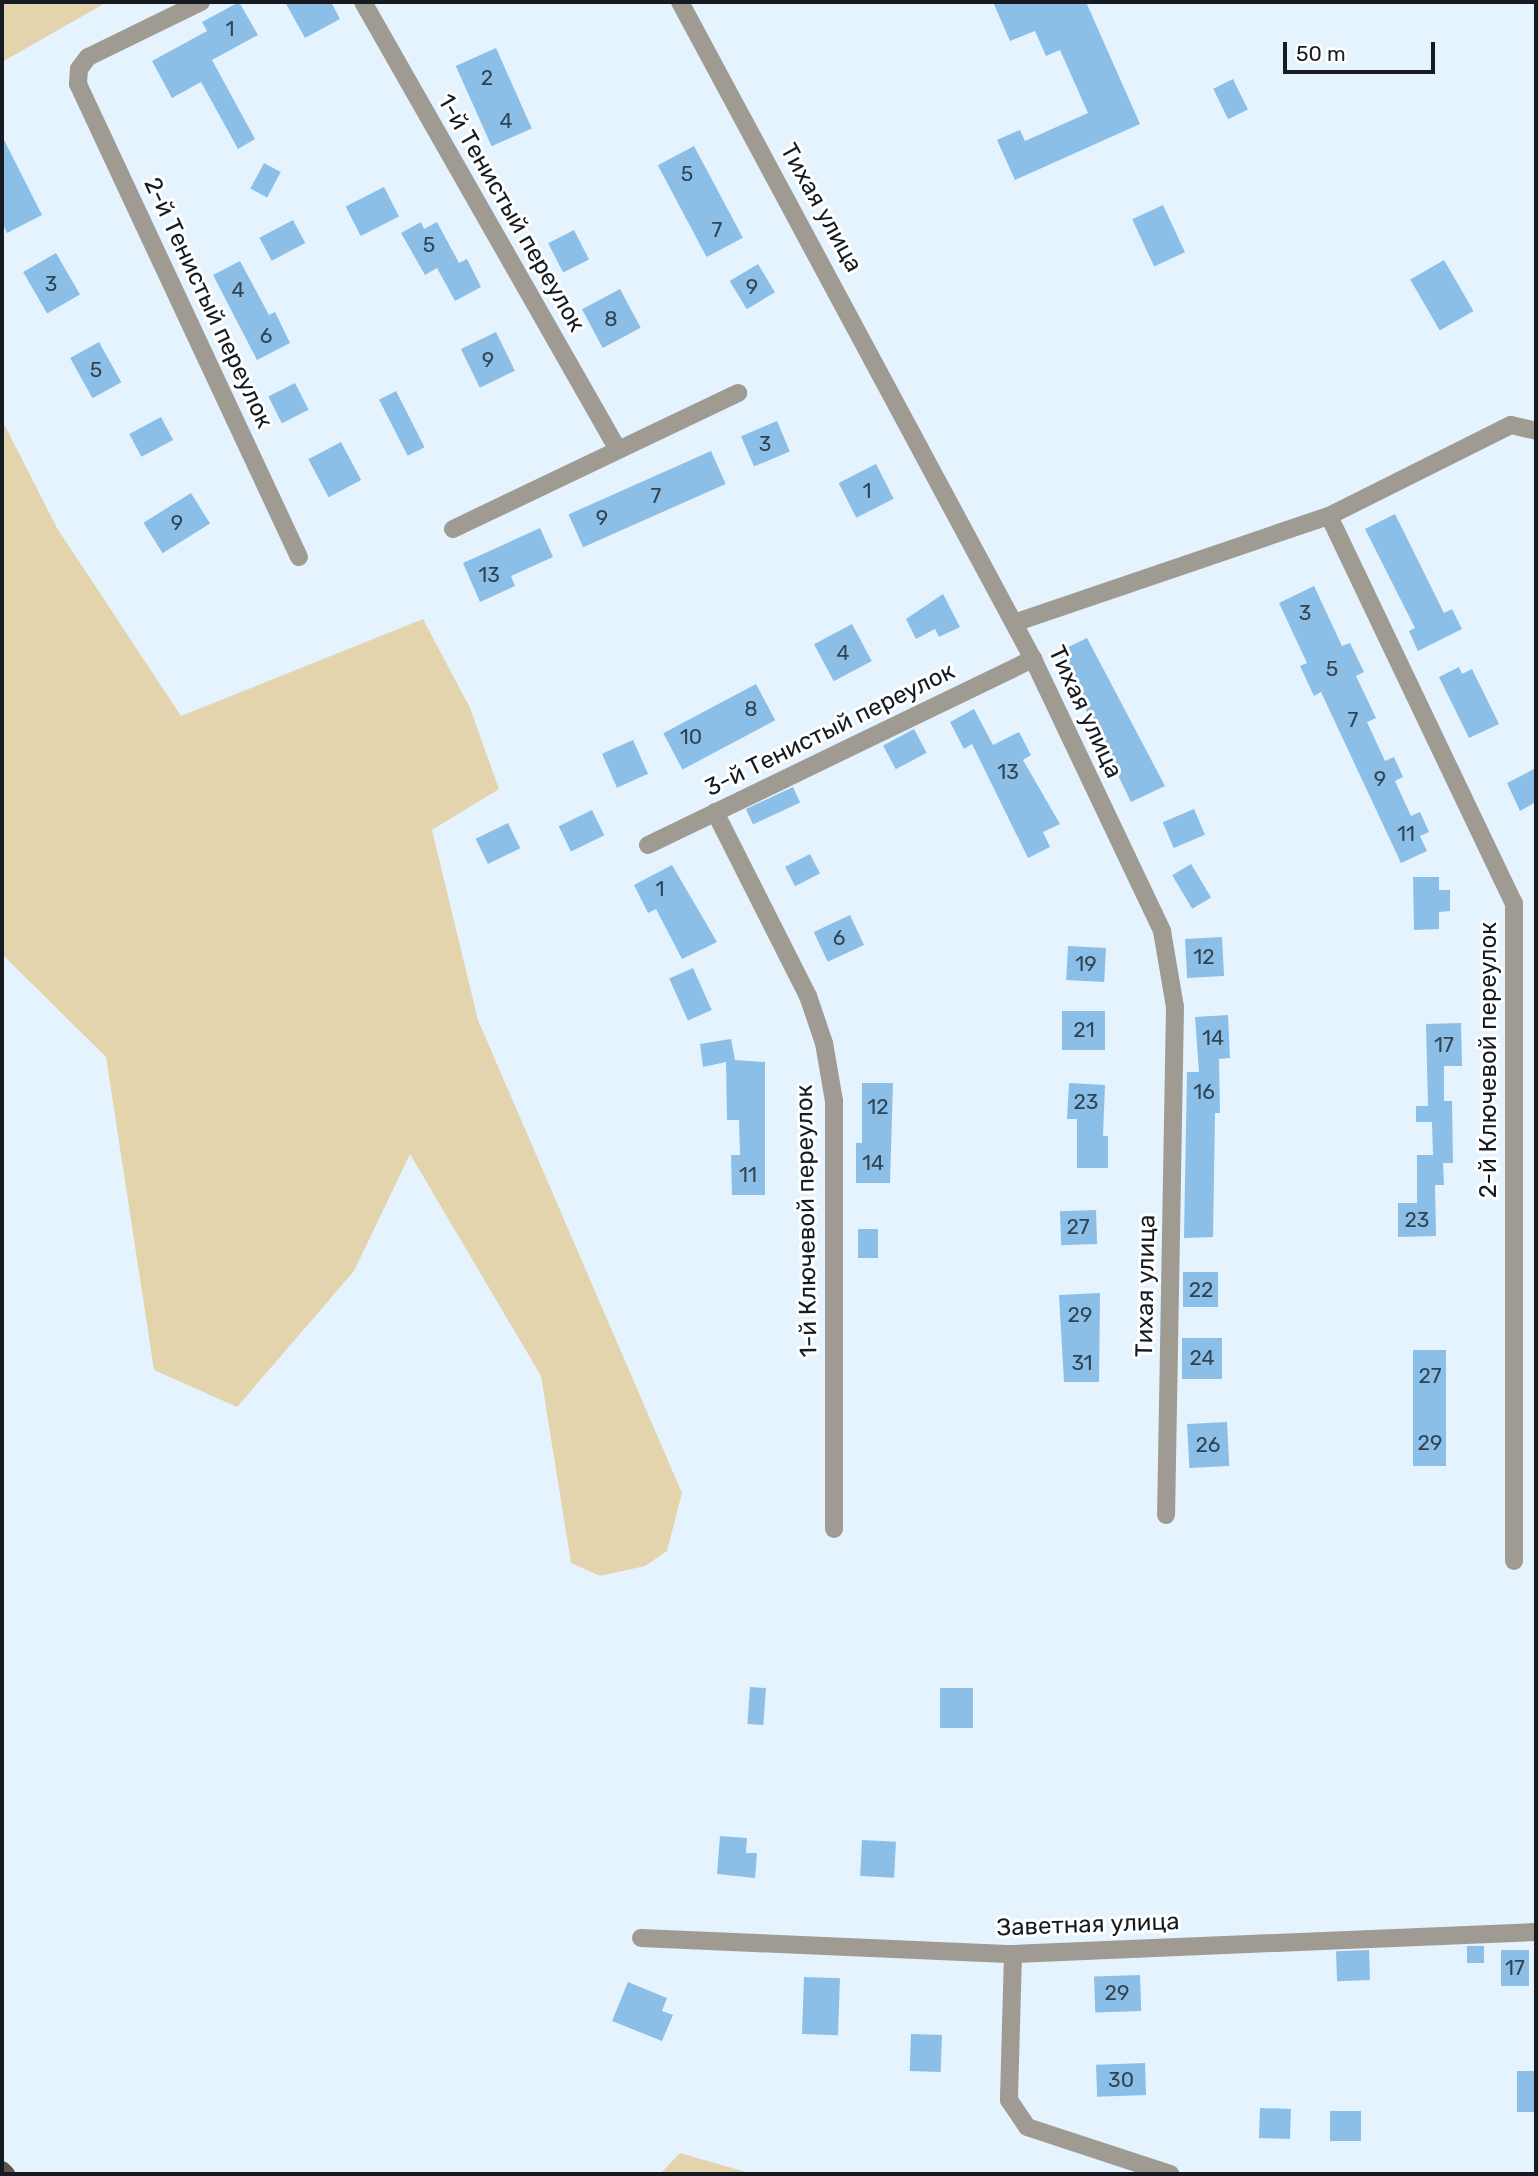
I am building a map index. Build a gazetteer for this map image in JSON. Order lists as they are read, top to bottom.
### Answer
{
  "streets": {
    "street": [
      "Тихая улица",
      "1-й Тенистый переулок",
      "2-й Тенистый переулок",
      "3-й Тенистый переулок",
      "2-й Ключевой переулок",
      "1-й Ключевой переулок",
      "Заветная улица"
    ]
  },
  "crossings": [
    ["Тихая улица", "3-й Тенистый переулок"],
    ["3-й Тенистый переулок", "1-й Ключевой переулок"]
  ],
  "house_numbers": [
    "1",
    "2",
    "4",
    "5",
    "7",
    "5",
    "3",
    "9",
    "4",
    "8",
    "6",
    "9",
    "5",
    "3",
    "1",
    "7",
    "9",
    "9",
    "13",
    "3",
    "4",
    "5",
    "8",
    "7",
    "10",
    "13",
    "9",
    "11",
    "1",
    "6",
    "12",
    "19",
    "21",
    "14",
    "17",
    "16",
    "23",
    "12",
    "14",
    "11",
    "23",
    "27",
    "22",
    "29",
    "24",
    "31",
    "27",
    "29",
    "26",
    "17",
    "29",
    "30"
  ],
  "scale_bar": "50 m"
}
